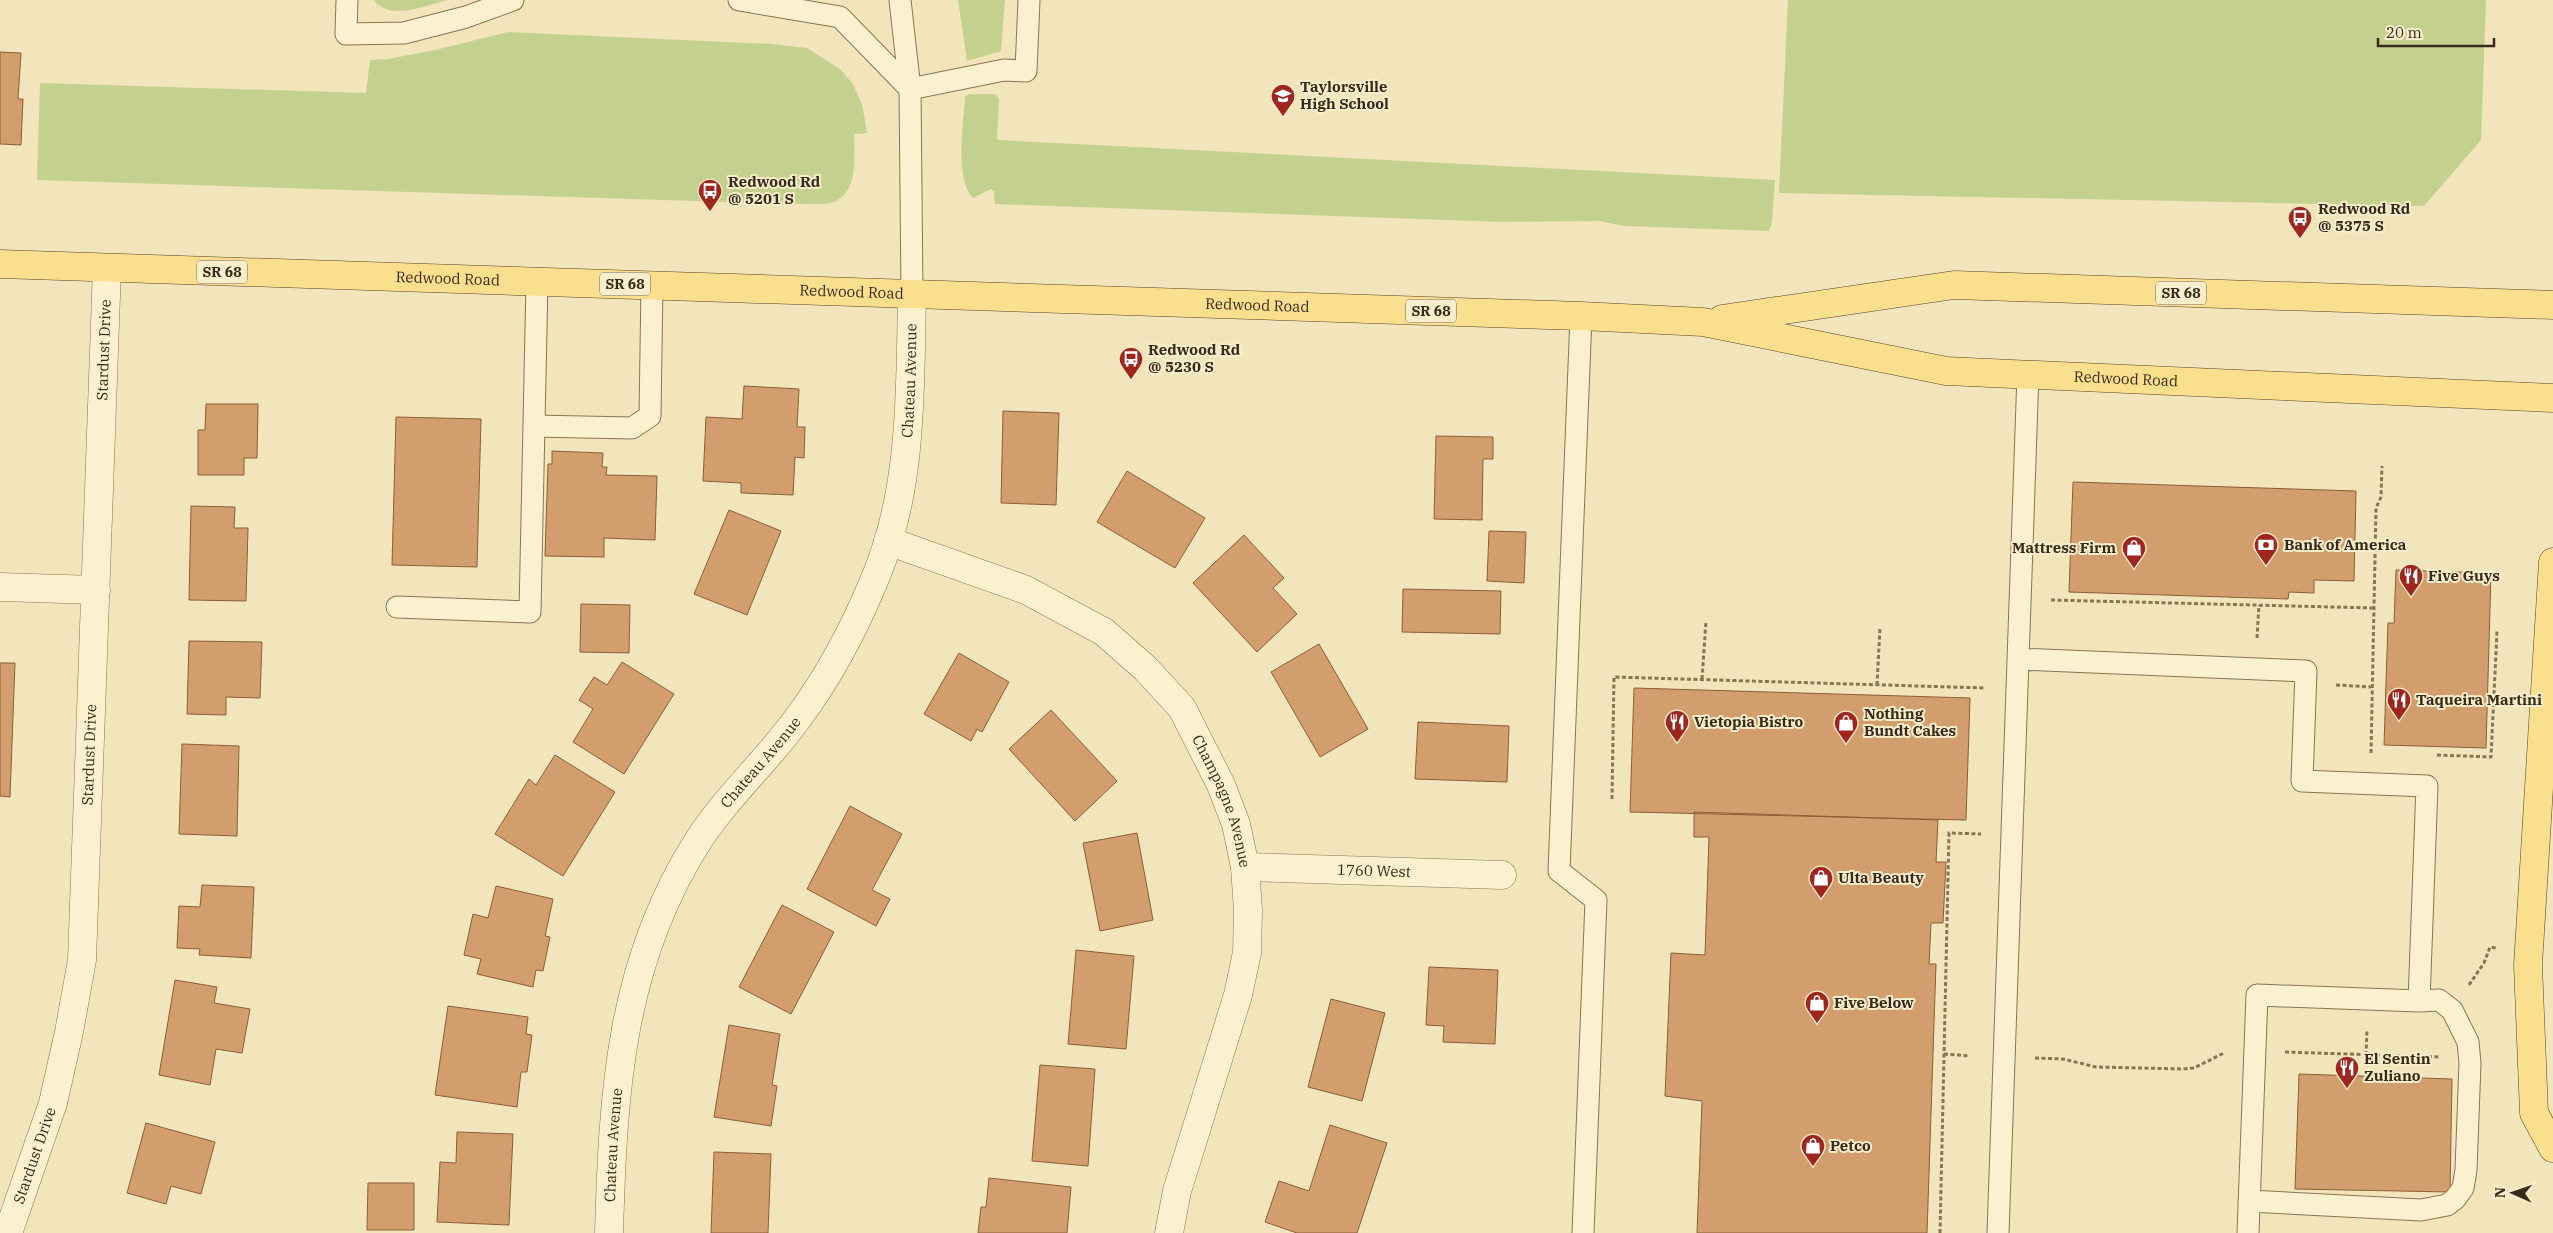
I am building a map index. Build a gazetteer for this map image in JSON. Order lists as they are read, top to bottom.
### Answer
{
  "streets": {
    "main road": ["SR 68", "Redwood Road"],
    "street": [
      "Stardust Drive",
      "Chateau Avenue",
      "Champagne Avenue",
      "1760 West"
    ]
  },
  "crossings": [
    ["Redwood Road", "Stardust Drive"],
    ["Redwood Road", "Chateau Avenue"],
    ["Chateau Avenue", "Champagne Avenue"],
    ["Champagne Avenue", "1760 West"]
  ],
  "places": {
    "school or university": ["Taylorsville High School"],
    "bus stop": ["Redwood Rd @ 5201 S", "Redwood Rd @ 5375 S", "Redwood Rd @ 5230 S"],
    "bank": ["Bank of America"],
    "shop": [
      "Mattress Firm",
      "Nothing Bundt Cakes",
      "Ulta Beauty",
      "Five Below",
      "Petco"
    ],
    "restaurant": [
      "Five Guys",
      "Taqueira Martini",
      "Vietopia Bistro",
      "El Sentin Zuliano"
    ]
  },
  "scale_bar": "20 m",
  "north": "left"
}
